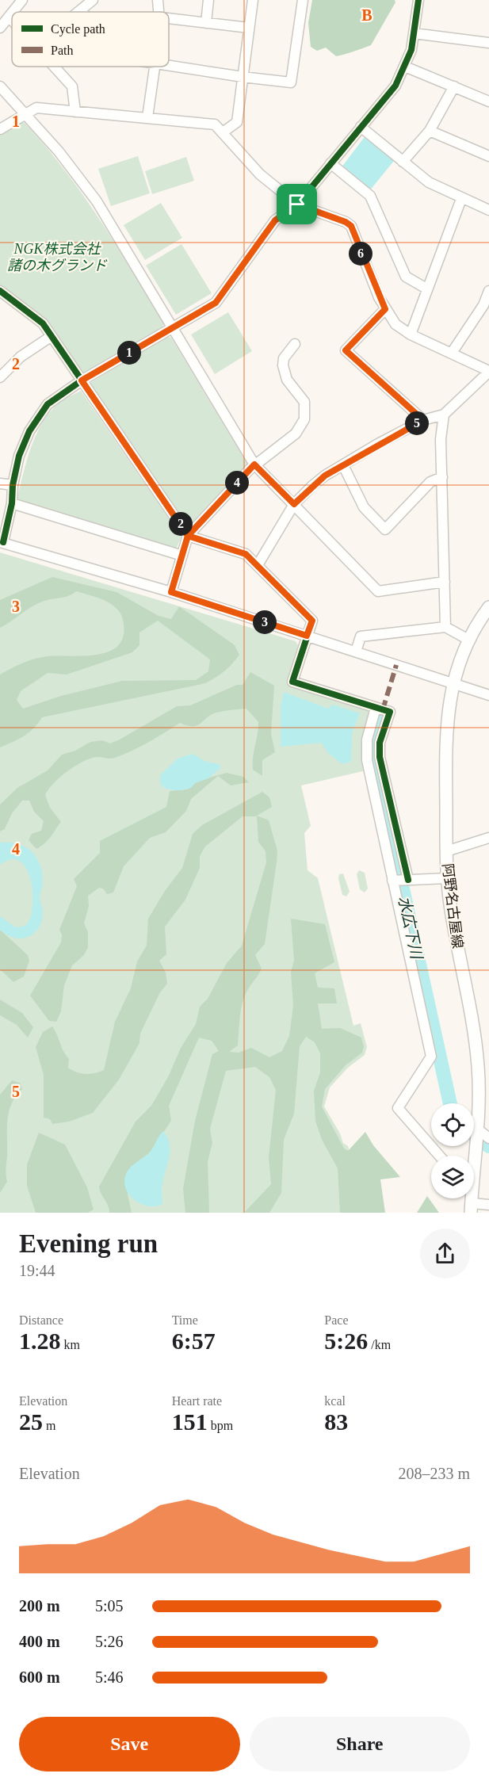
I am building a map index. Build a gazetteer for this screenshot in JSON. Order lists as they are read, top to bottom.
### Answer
{
  "streets": {
    "main road": ["阿野名古屋線"]
  },
  "water": ["水広下川"],
  "parks": ["NGK株式会社 諸の木グランド"],
  "legend": ["Cycle path", "Path"],
  "page": {
    "pins": [
      "6",
      "1",
      "5",
      "4",
      "2",
      "3"
    ],
    "heading": ["Evening run", "19:44"],
    "stats": [
      ["Distance", "1.28 km"],
      ["Time", "6:57"],
      ["Pace", "5:26 /km"],
      ["Elevation", "25 m"],
      ["Heart rate", "151 bpm"],
      ["kcal", "83"]
    ],
    "chart": ["Elevation", "208–233 m"],
    "list": [
      {
        "name": "200 m",
        "note": "5:05"
      },
      {
        "name": "400 m",
        "note": "5:26"
      },
      {
        "name": "600 m",
        "note": "5:46"
      }
    ],
    "buttons": ["Save", "Share"]
  },
  "grid": {
    "columns": ["B"],
    "rows": [
      "1",
      "2",
      "3",
      "4",
      "5"
    ]
  }
}
